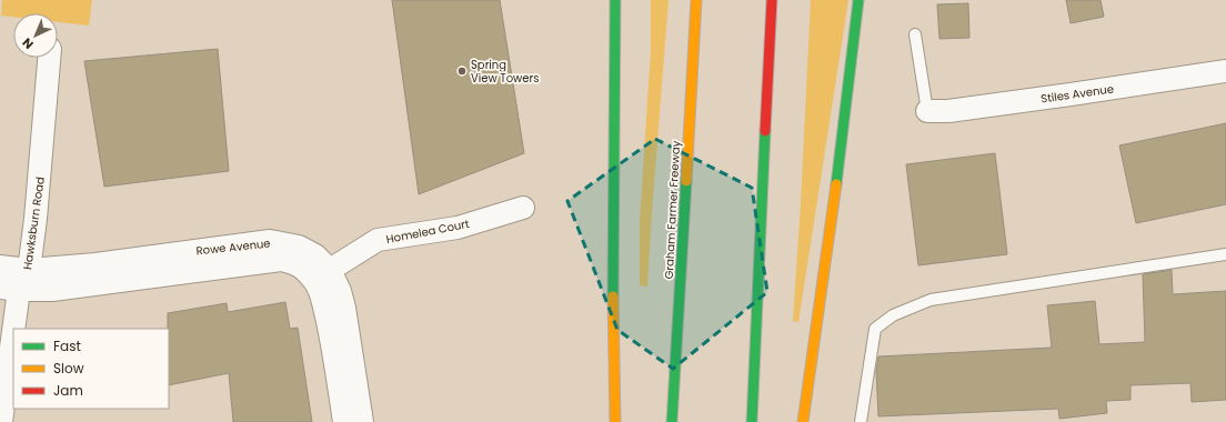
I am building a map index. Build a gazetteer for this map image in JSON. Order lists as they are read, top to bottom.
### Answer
{
  "streets": {
    "highway": ["Graham Farmer Freeway"],
    "street": [
      "Stiles Avenue",
      "Hawksburn Road",
      "Homelea Court",
      "Rowe Avenue"
    ]
  },
  "crossings": [
    ["Hawksburn Road", "Rowe Avenue"],
    ["Homelea Court", "Rowe Avenue"]
  ],
  "places": ["Spring View Towers"],
  "legend": ["Fast", "Slow", "Jam"],
  "north": "bottom left"
}
